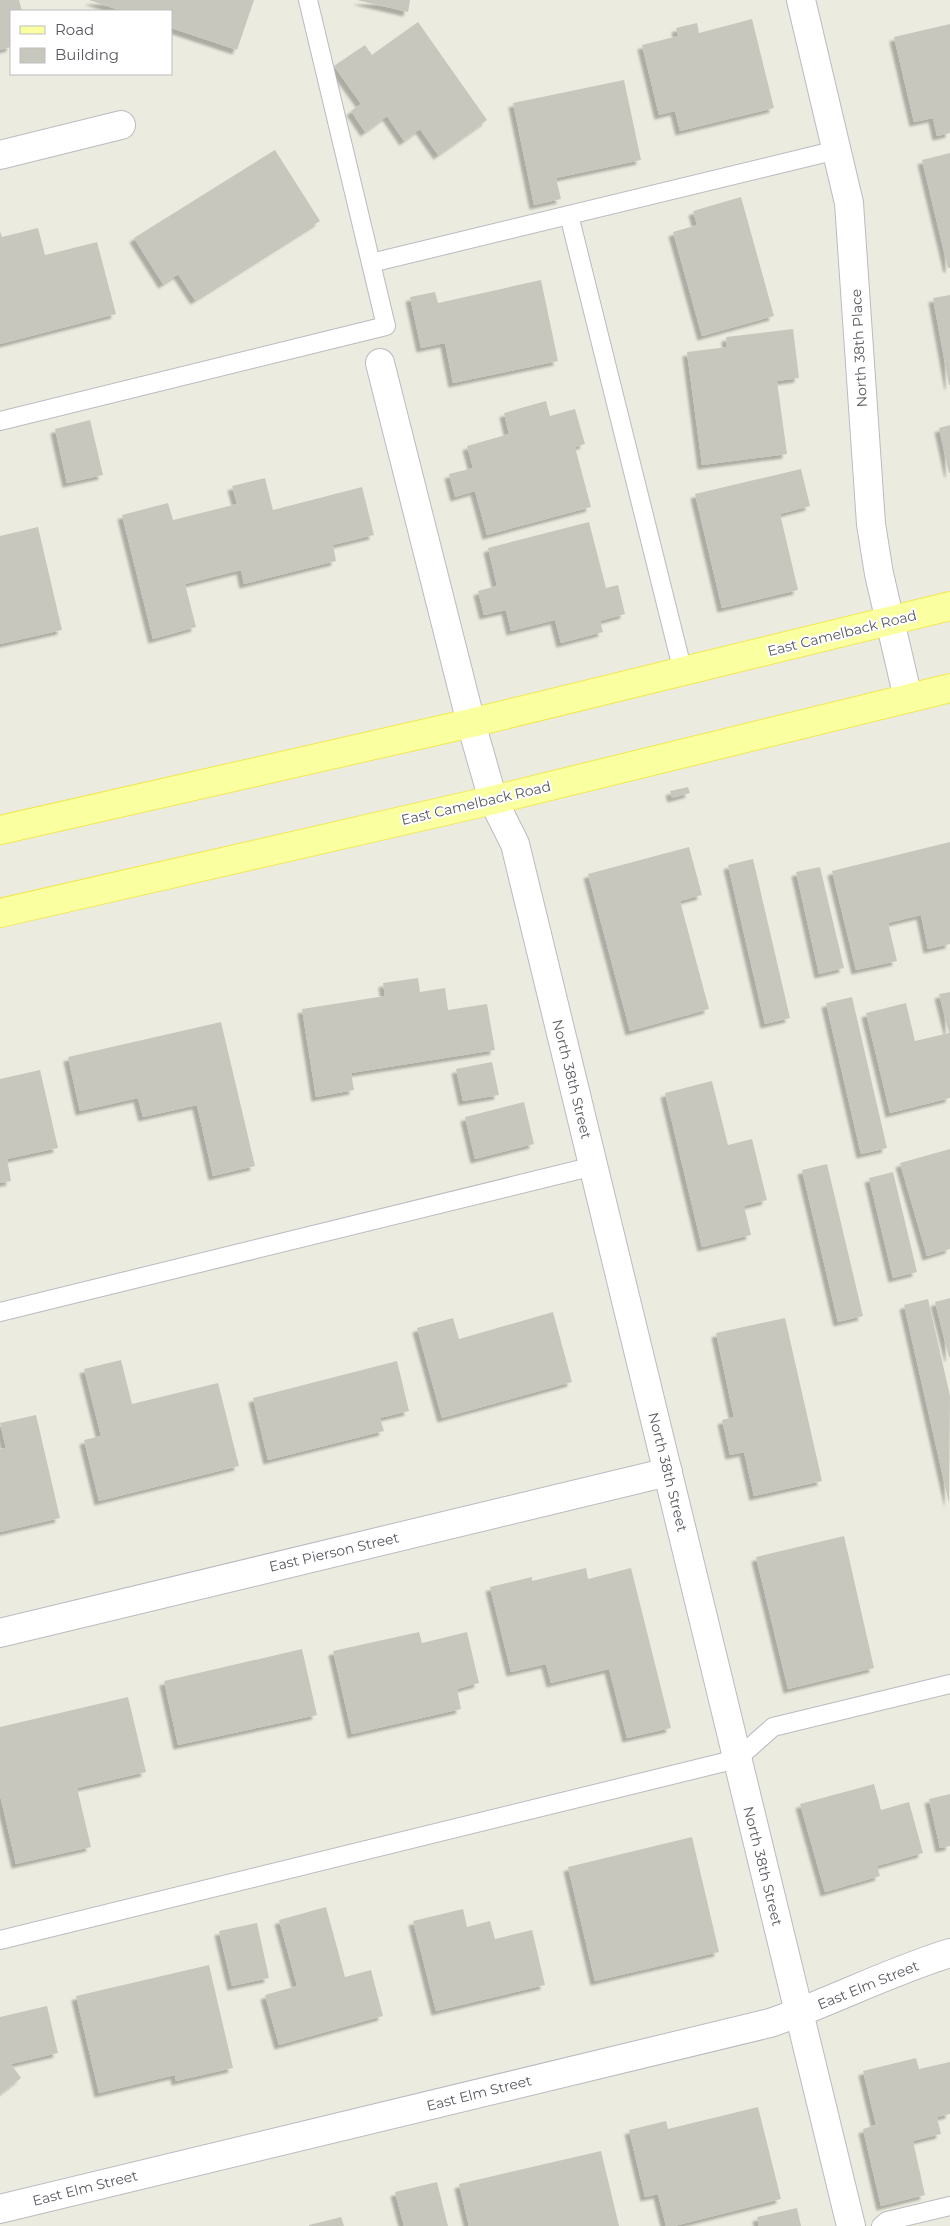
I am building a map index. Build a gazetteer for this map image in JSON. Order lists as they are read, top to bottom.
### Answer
{
  "streets": {
    "main road": ["East Camelback Road"],
    "street": [
      "North 38th Place",
      "North 38th Street",
      "East Pierson Street",
      "East Elm Street"
    ]
  },
  "crossings": [
    ["North 38th Place", "East Camelback Road"],
    ["East Camelback Road", "North 38th Street"],
    ["North 38th Street", "East Pierson Street"],
    ["North 38th Street", "East Elm Street"]
  ],
  "legend": ["Road", "Building"]
}
